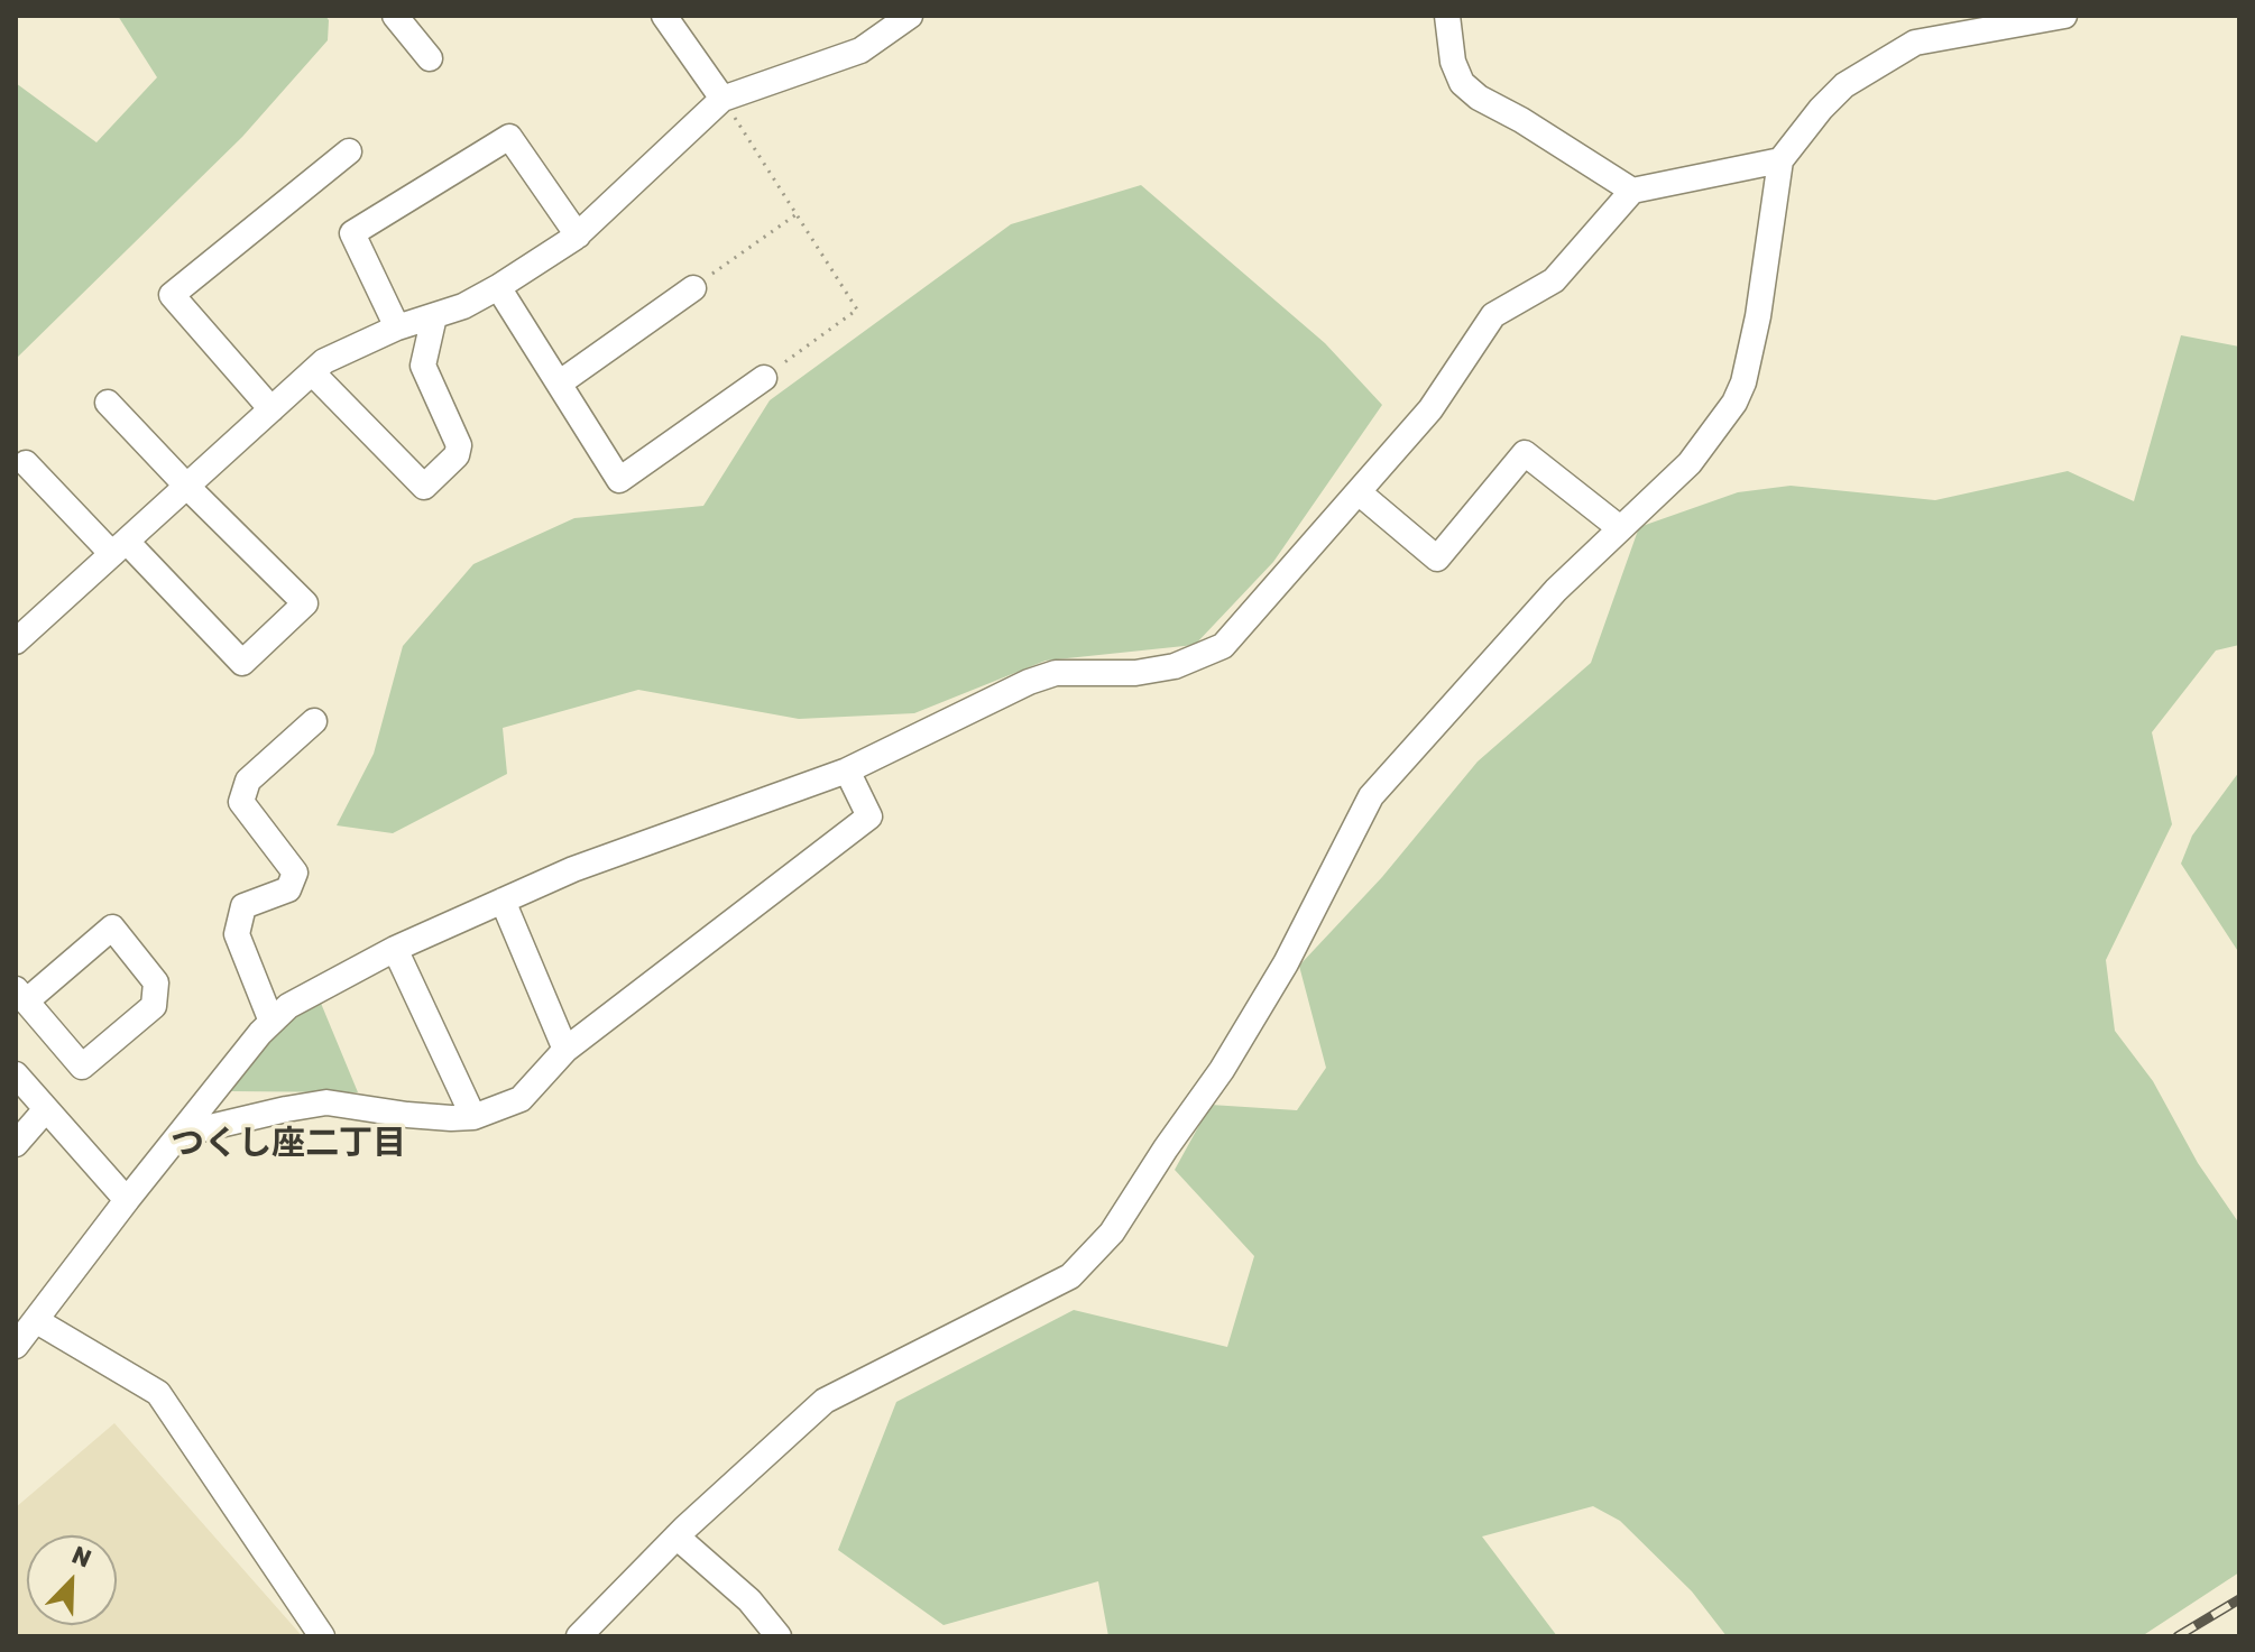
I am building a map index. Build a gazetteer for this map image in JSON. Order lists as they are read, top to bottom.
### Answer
{
  "districts": ["つくし座二丁目"],
  "north": "top right"
}
